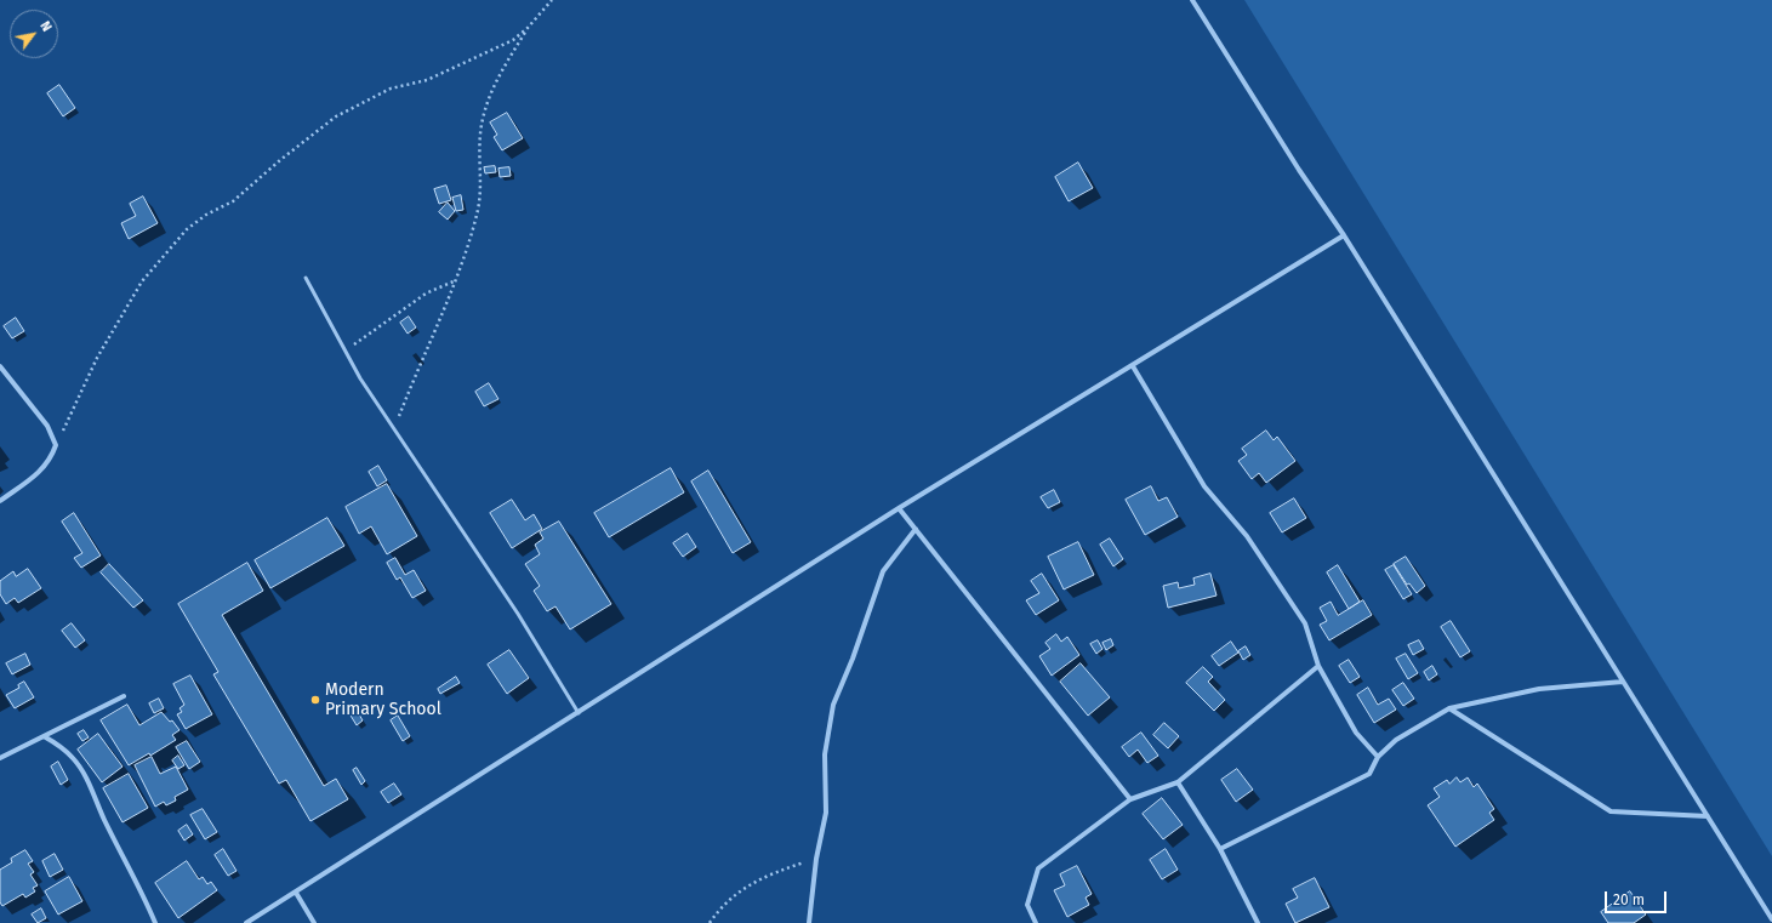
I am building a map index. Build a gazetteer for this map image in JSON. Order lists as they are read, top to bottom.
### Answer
{
  "places": ["Modern Primary School"],
  "scale_bar": "20 m",
  "north": "top right"
}
